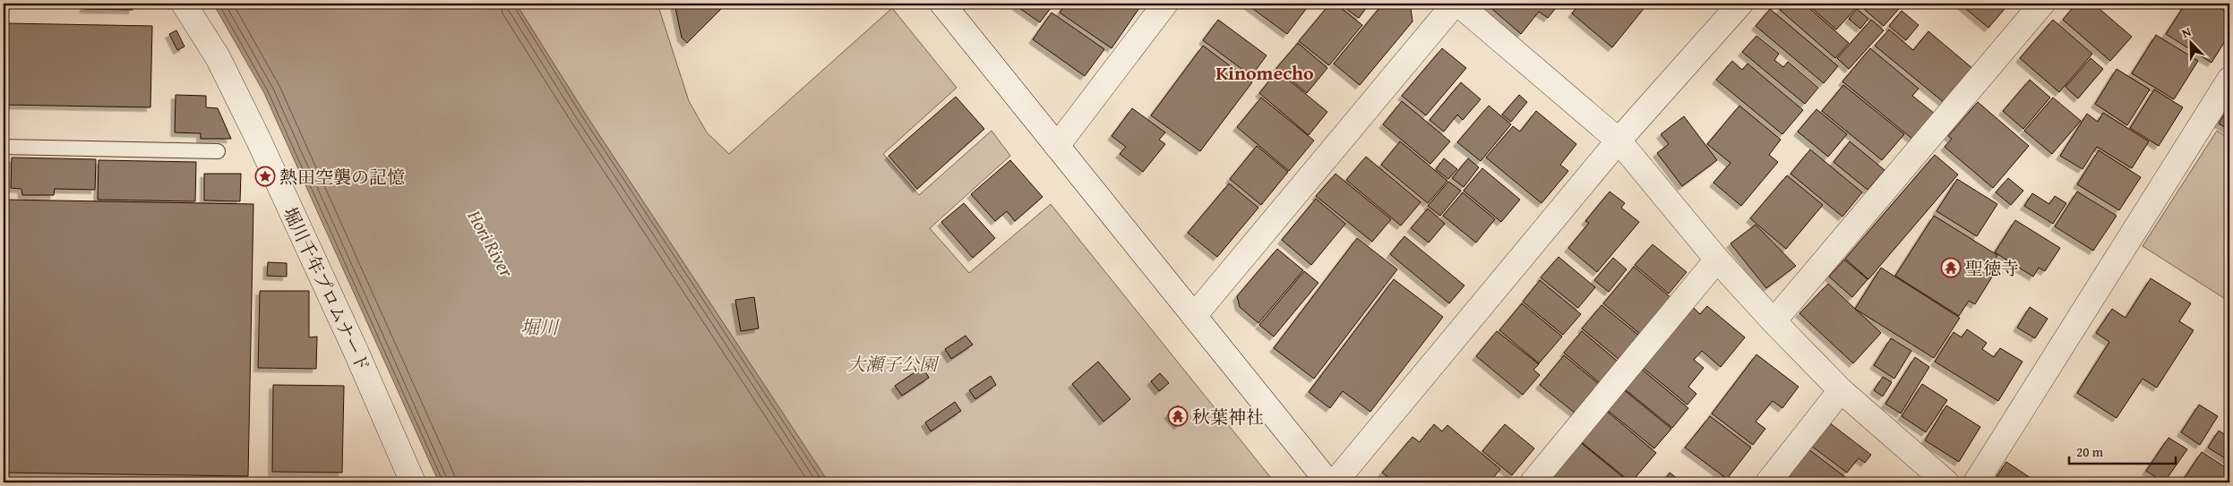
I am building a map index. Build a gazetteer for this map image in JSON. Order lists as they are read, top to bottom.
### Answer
{
  "streets": {
    "street": ["堀川千年プロムナード"]
  },
  "districts": ["Kinomecho"],
  "water": ["Hori River", "堀川"],
  "parks": ["大瀬子公園"],
  "places": {
    "place": ["熱田空襲の記憶"],
    "temple": ["聖徳寺", "秋葉神社"]
  },
  "scale_bar": "20 m",
  "north": "top left"
}
